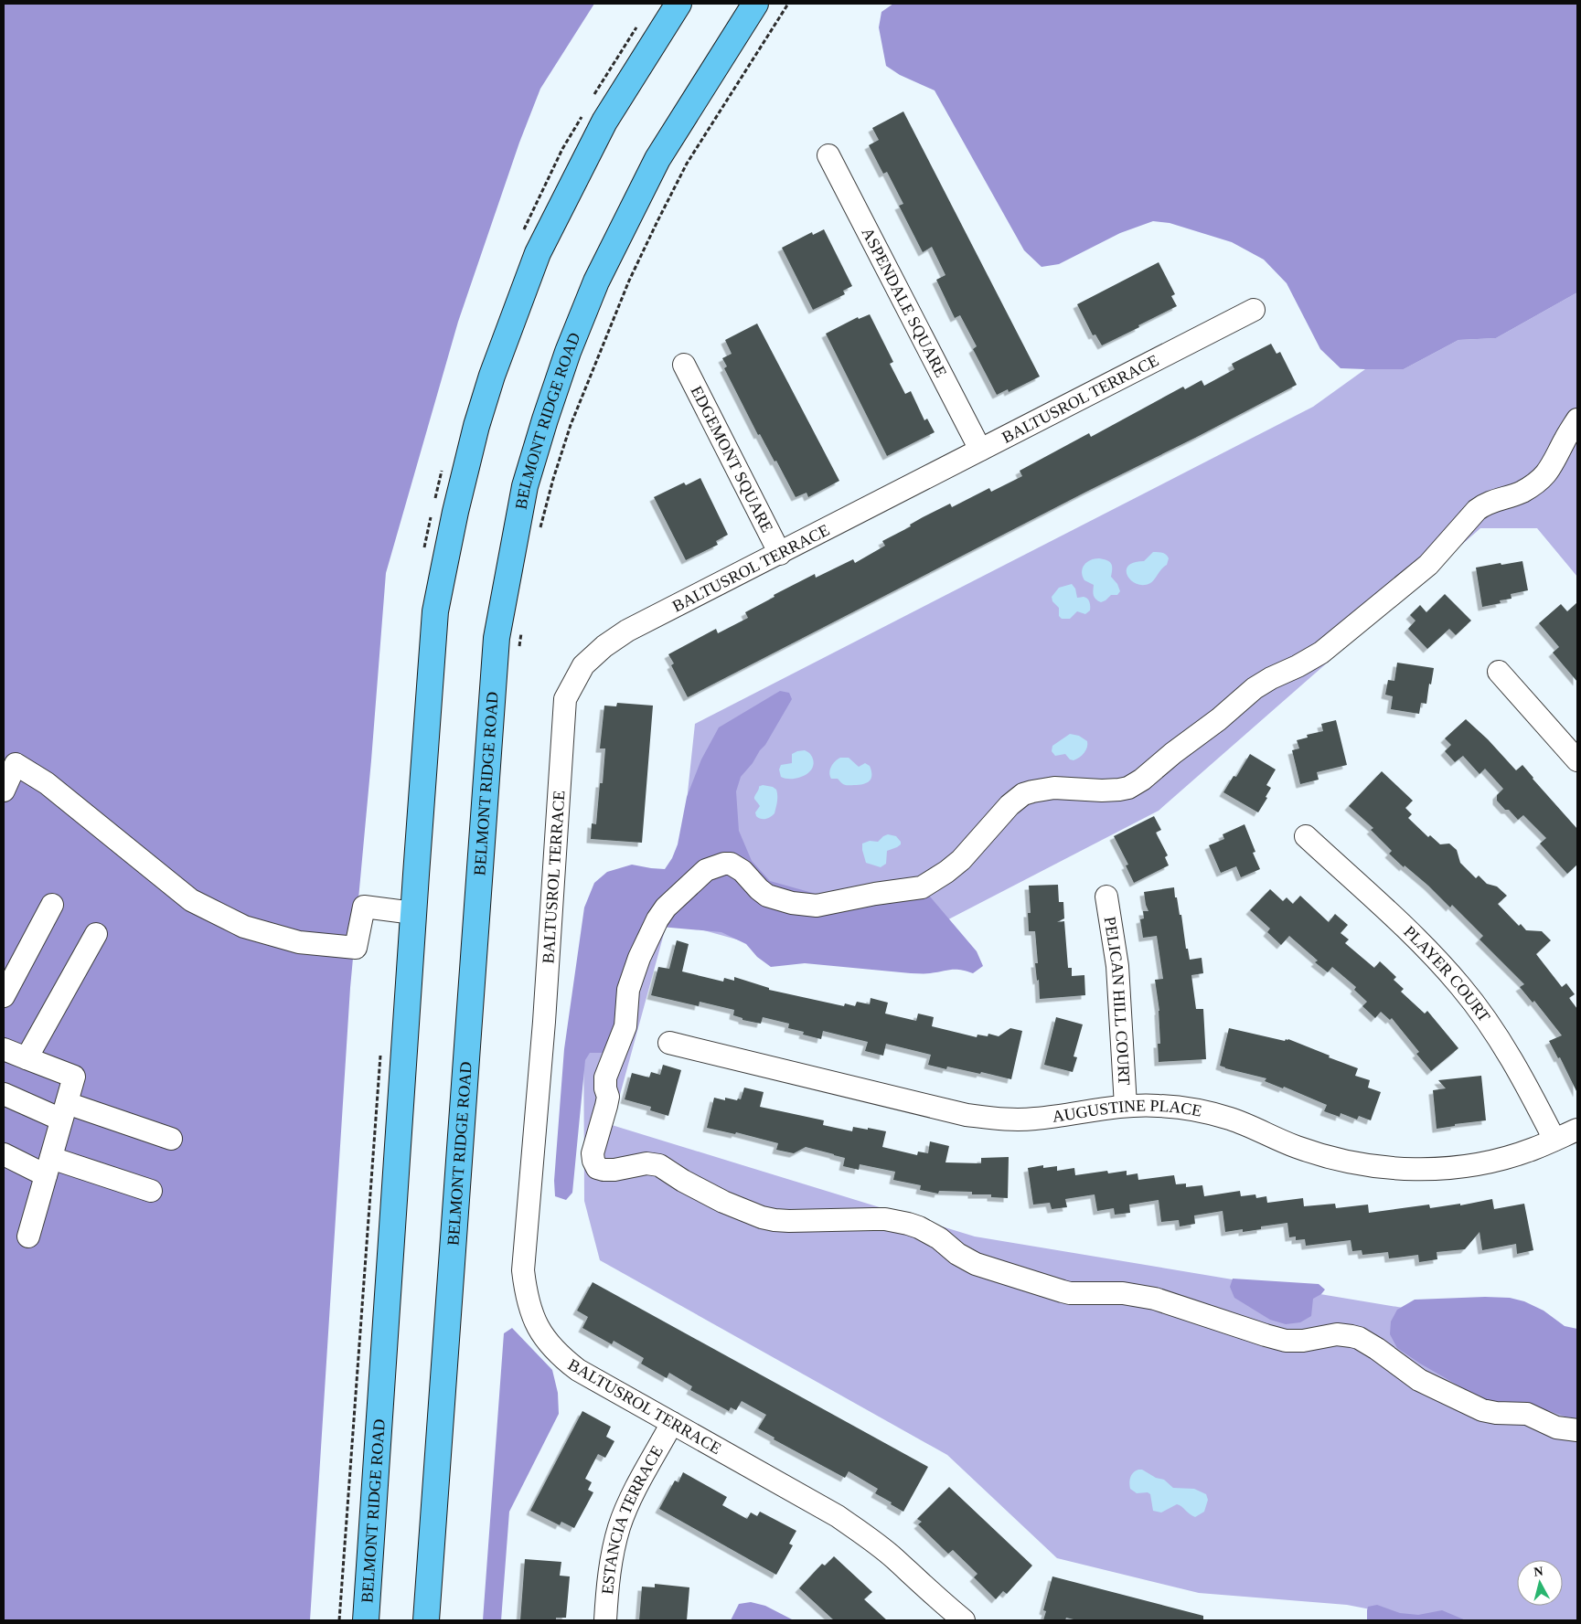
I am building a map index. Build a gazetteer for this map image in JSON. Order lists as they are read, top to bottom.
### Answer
{
  "streets": {
    "main road": ["BELMONT RIDGE ROAD"],
    "street": [
      "ASPENDALE SQUARE",
      "BALTUSROL TERRACE",
      "EDGEMONT SQUARE",
      "PLAYER COURT",
      "PELICAN HILL COURT",
      "AUGUSTINE PLACE",
      "ESTANCIA TERRACE"
    ]
  },
  "crossings": [
    ["ASPENDALE SQUARE", "BALTUSROL TERRACE"],
    ["BALTUSROL TERRACE", "EDGEMONT SQUARE"],
    ["BALTUSROL TERRACE", "ESTANCIA TERRACE"],
    ["PLAYER COURT", "AUGUSTINE PLACE"],
    ["PELICAN HILL COURT", "AUGUSTINE PLACE"]
  ],
  "north": "top"
}
